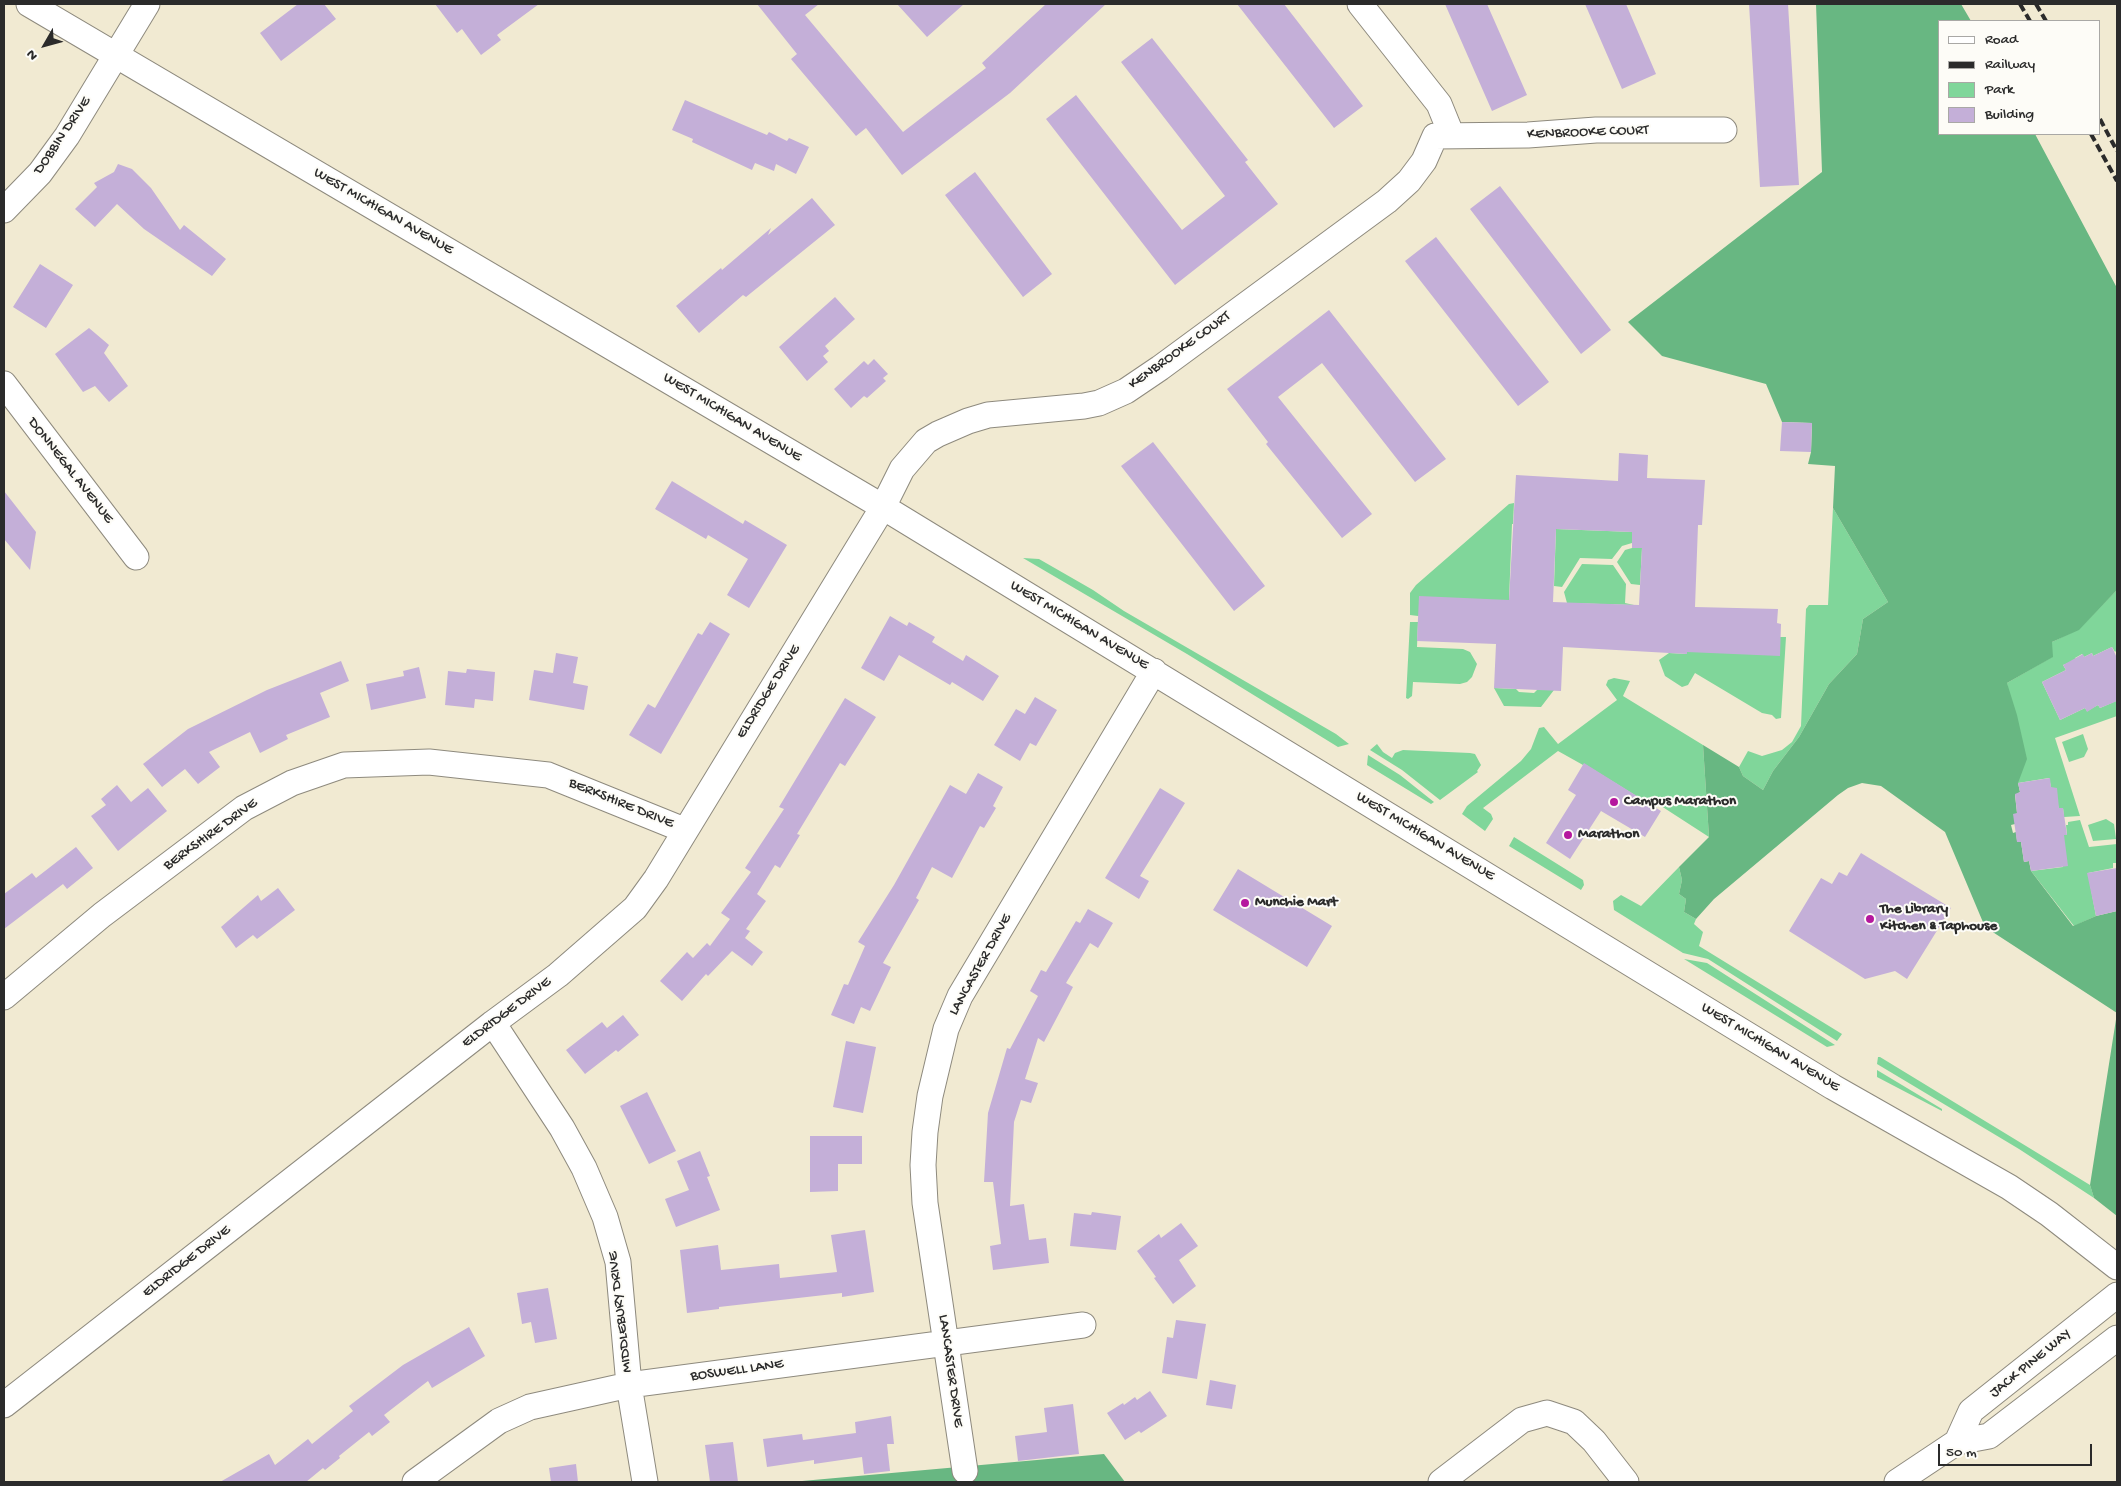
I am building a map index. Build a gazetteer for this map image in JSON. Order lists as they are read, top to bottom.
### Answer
{
  "streets": {
    "street": [
      "KENBROOKE COURT",
      "DOBBIN DRIVE",
      "WEST MICHIGAN AVENUE",
      "DONNEGAL AVENUE",
      "ELDRIDGE DRIVE",
      "BERKSHIRE DRIVE",
      "LANCASTER DRIVE",
      "MIDDLEBURY DRIVE",
      "JACK PINE WAY",
      "BOSWELL LANE"
    ]
  },
  "crossings": [
    ["KENBROOKE COURT", "WEST MICHIGAN AVENUE"],
    ["KENBROOKE COURT", "ELDRIDGE DRIVE"],
    ["DOBBIN DRIVE", "WEST MICHIGAN AVENUE"],
    ["WEST MICHIGAN AVENUE", "ELDRIDGE DRIVE"],
    ["WEST MICHIGAN AVENUE", "LANCASTER DRIVE"],
    ["ELDRIDGE DRIVE", "BERKSHIRE DRIVE"],
    ["ELDRIDGE DRIVE", "MIDDLEBURY DRIVE"],
    ["LANCASTER DRIVE", "BOSWELL LANE"],
    ["MIDDLEBURY DRIVE", "BOSWELL LANE"]
  ],
  "places": [
    "Campus Marathon",
    "Marathon",
    "Munchie Mart",
    "The Library Kitchen & Taphouse"
  ],
  "legend": [
    "Road",
    "Railway",
    "Park",
    "Building"
  ],
  "scale_bar": "50 m",
  "north": "bottom left"
}
